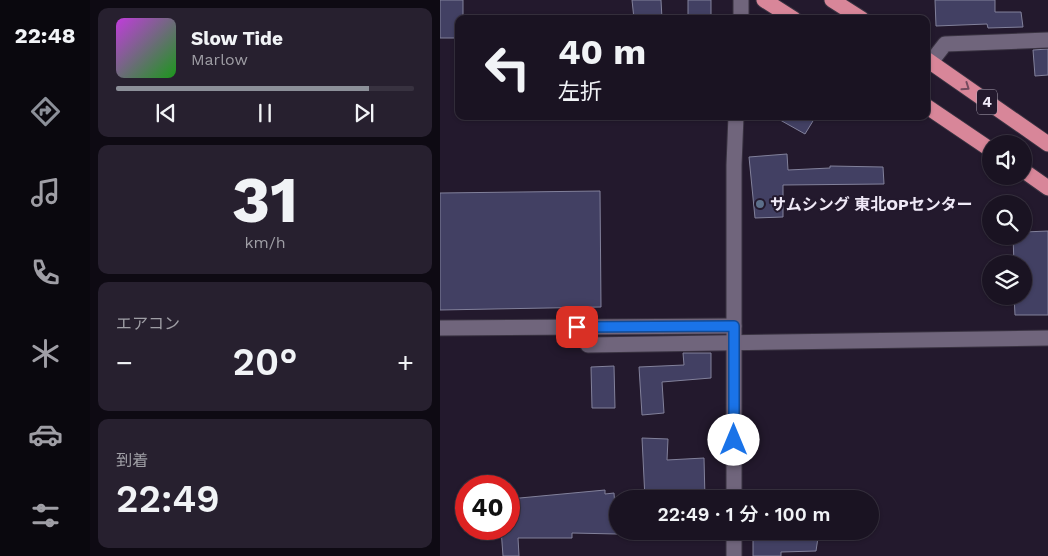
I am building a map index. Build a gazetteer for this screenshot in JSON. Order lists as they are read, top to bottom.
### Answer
{
  "streets": {
    "highway": ["4"]
  },
  "places": ["サムシング 東北OPセンター"],
  "page": {
    "tabs": "22:48",
    "turn": ["40 m", "左折"],
    "song": ["Slow Tide", "Marlow"],
    "tile": [
      ["31", "km/h"],
      "エアコン",
      ["到着", "22:49"]
    ],
    "heat": ["−", "20°", "+"],
    "limit": "40",
    "trip": "22:49 · 1 分 · 100 m"
  }
}
